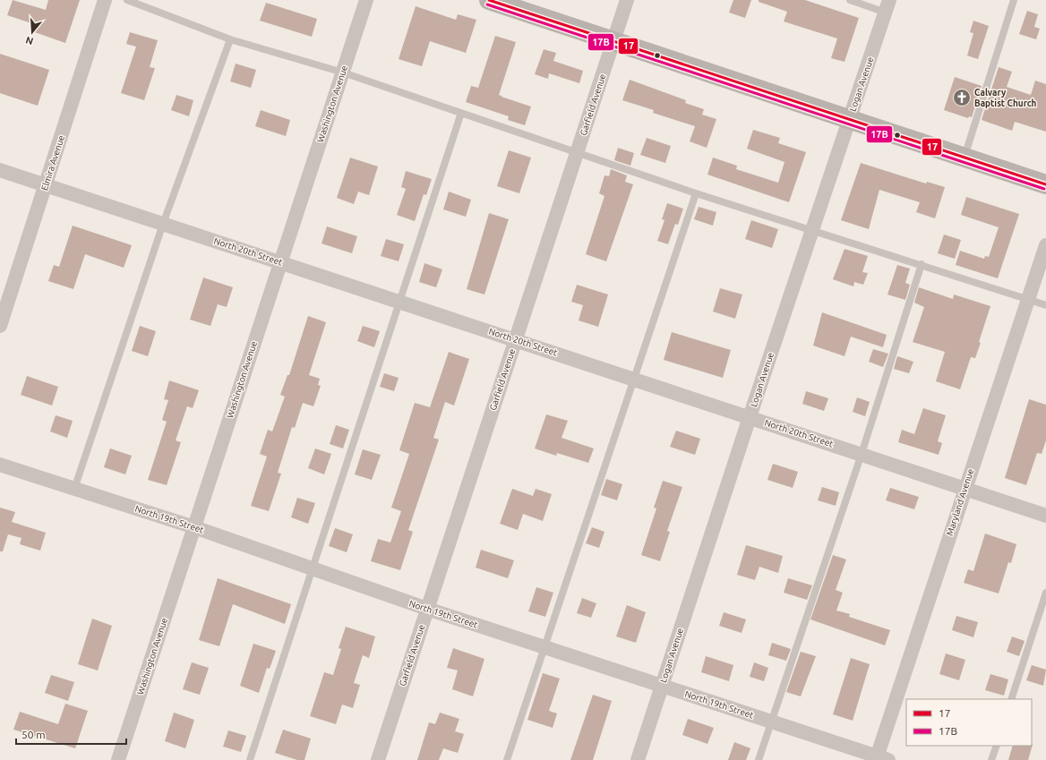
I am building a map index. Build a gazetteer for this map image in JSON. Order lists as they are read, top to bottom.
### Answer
{
  "streets": {
    "street": [
      "Logan Avenue",
      "Washington Avenue",
      "Garfield Avenue",
      "Elmira Avenue",
      "North 20th Street",
      "Maryland Avenue",
      "North 19th Street"
    ]
  },
  "crossings": [
    ["Logan Avenue", "North 20th Street"],
    ["Logan Avenue", "North 19th Street"],
    ["Washington Avenue", "North 20th Street"],
    ["Washington Avenue", "North 19th Street"],
    ["Garfield Avenue", "North 20th Street"],
    ["Garfield Avenue", "North 19th Street"],
    ["Elmira Avenue", "North 20th Street"],
    ["North 20th Street", "Maryland Avenue"],
    ["Maryland Avenue", "North 19th Street"]
  ],
  "places": {
    "church": ["Calvary Baptist Church"]
  },
  "lines": ["transit line 17", "transit line 17B"],
  "legend": ["17", "17B"],
  "scale_bar": "50 m",
  "north": "bottom"
}
